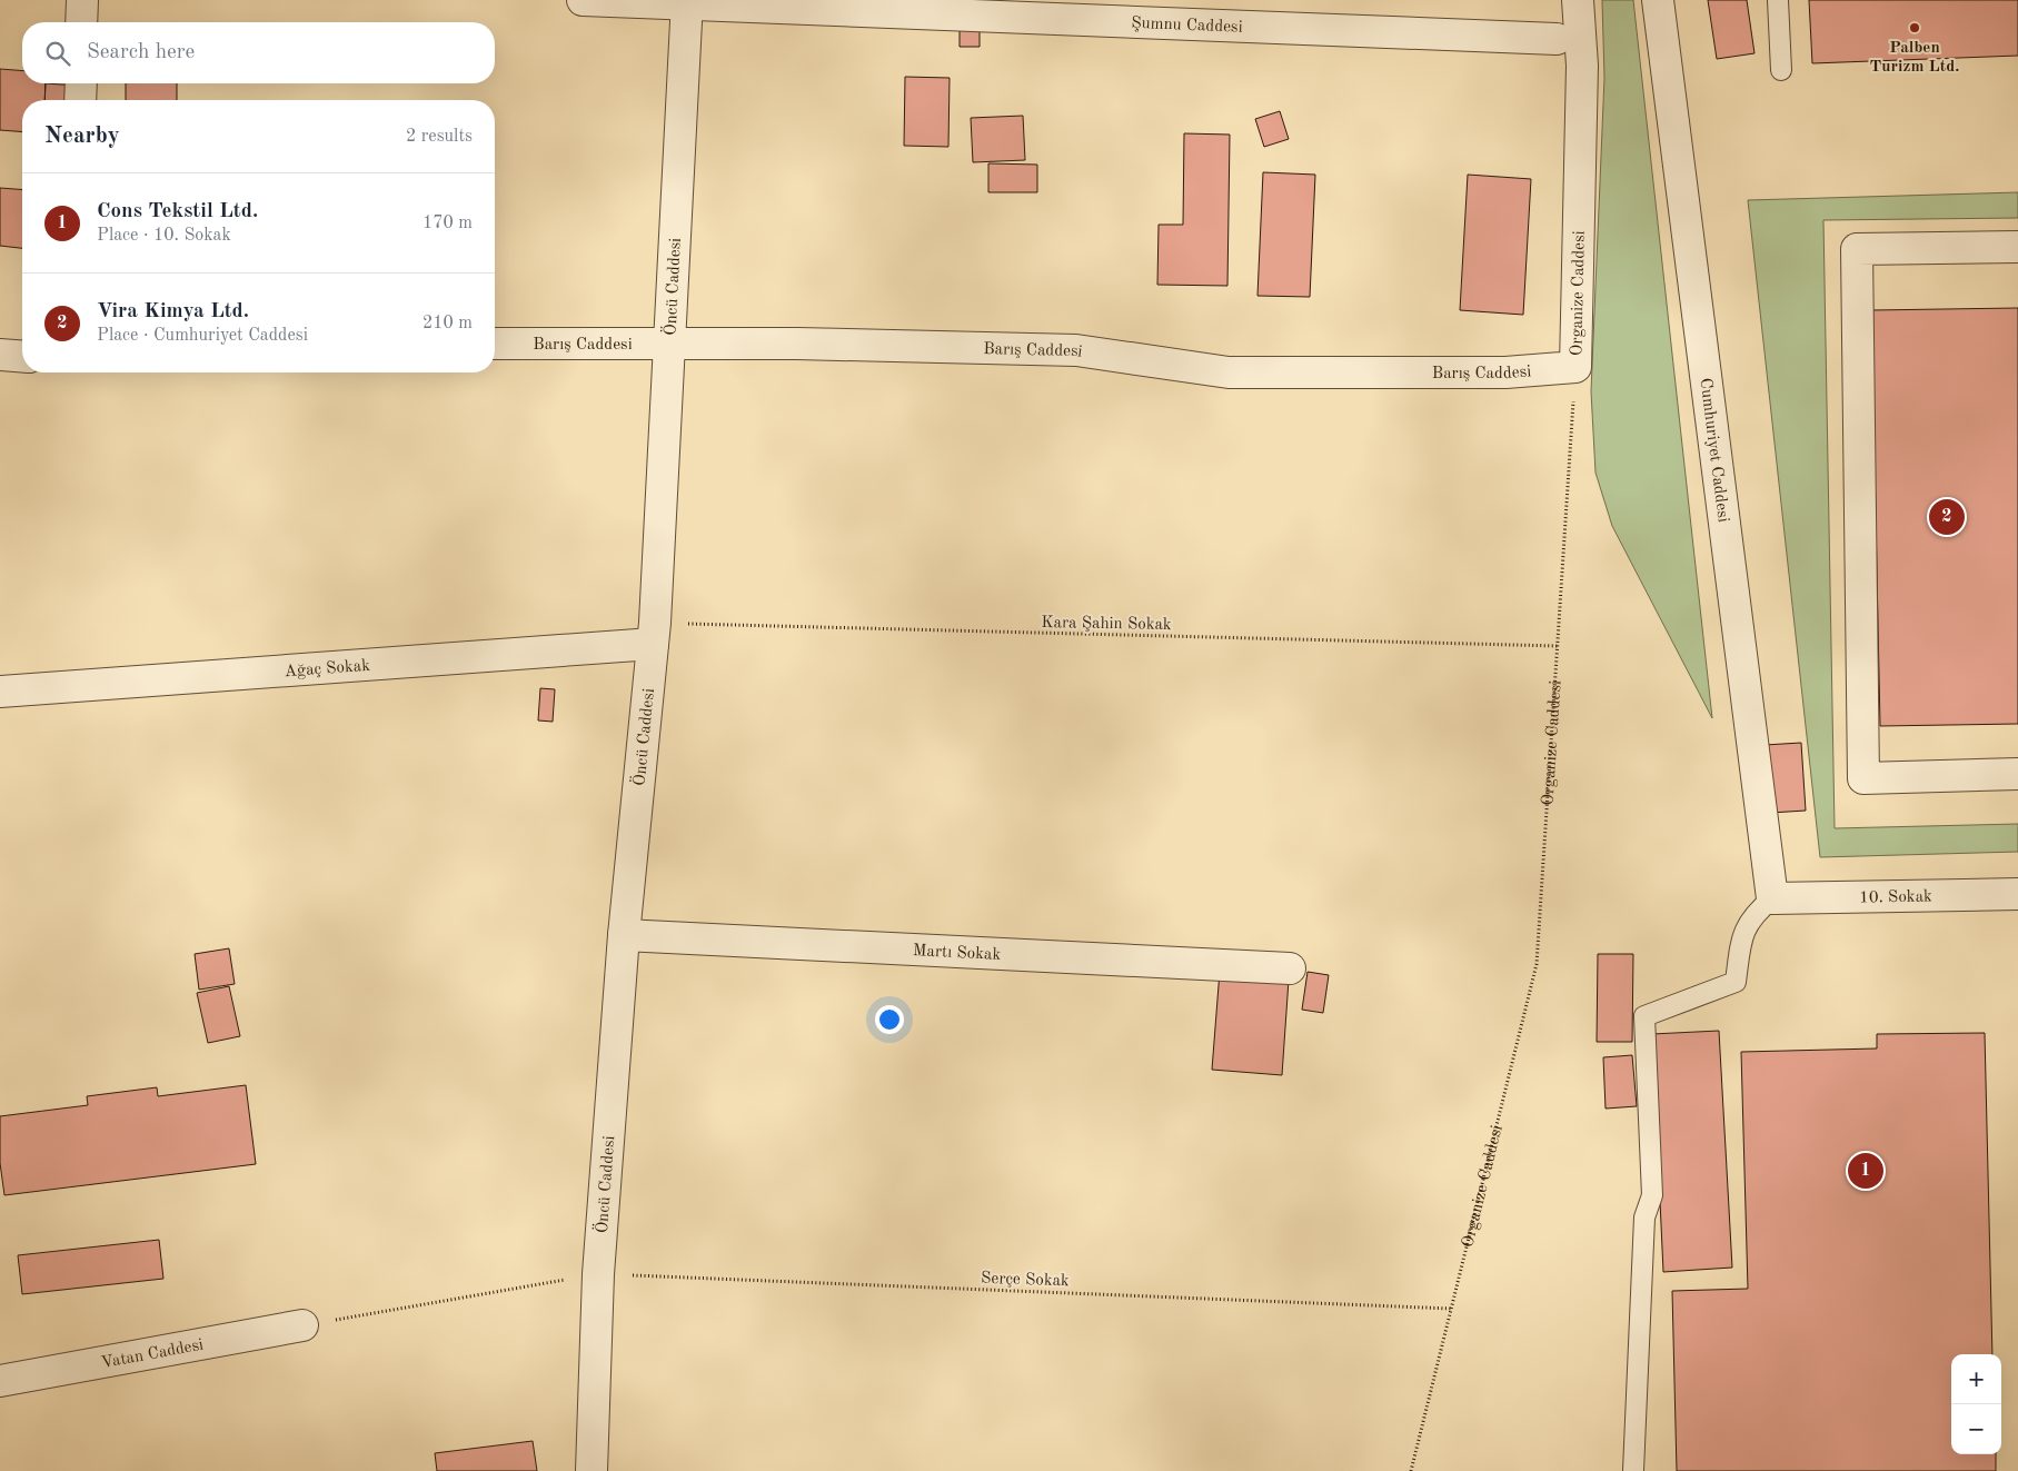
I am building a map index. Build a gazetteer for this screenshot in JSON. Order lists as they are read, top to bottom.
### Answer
{
  "streets": {
    "street": [
      "Şumnu Caddesi",
      "Öncü Caddesi",
      "Organize Caddesi",
      "Barış Caddesi",
      "Cumhuriyet Caddesi",
      "Ağaç Sokak",
      "10. Sokak",
      "Martı Sokak",
      "Vatan Caddesi"
    ],
    "path": ["Kara Şahin Sokak", "Serçe Sokak"]
  },
  "crossings": [
    ["Şumnu Caddesi", "Öncü Caddesi"],
    ["Öncü Caddesi", "Barış Caddesi"],
    ["Öncü Caddesi", "Kara Şahin Sokak"],
    ["Öncü Caddesi", "Ağaç Sokak"],
    ["Öncü Caddesi", "Martı Sokak"],
    ["Öncü Caddesi", "Serçe Sokak"],
    ["Organize Caddesi", "Barış Caddesi"],
    ["Organize Caddesi", "Kara Şahin Sokak"],
    ["Organize Caddesi", "Serçe Sokak"],
    ["Cumhuriyet Caddesi", "10. Sokak"],
    ["Kara Şahin Sokak", "Ağaç Sokak"],
    ["Serçe Sokak", "Vatan Caddesi"]
  ],
  "places": ["Palben Turizm Ltd."],
  "page": {
    "search": "Search here",
    "heading": ["Nearby", "2 results"],
    "list": [
      {
        "mark": "1",
        "name": "Cons Tekstil Ltd.",
        "note": "Place · 10. Sokak",
        "value": "170 m"
      },
      {
        "mark": "2",
        "name": "Vira Kimya Ltd.",
        "note": "Place · Cumhuriyet Caddesi",
        "value": "210 m"
      }
    ],
    "pins": ["2", "1"],
    "map_buttons": ["+", "−"]
  }
}
